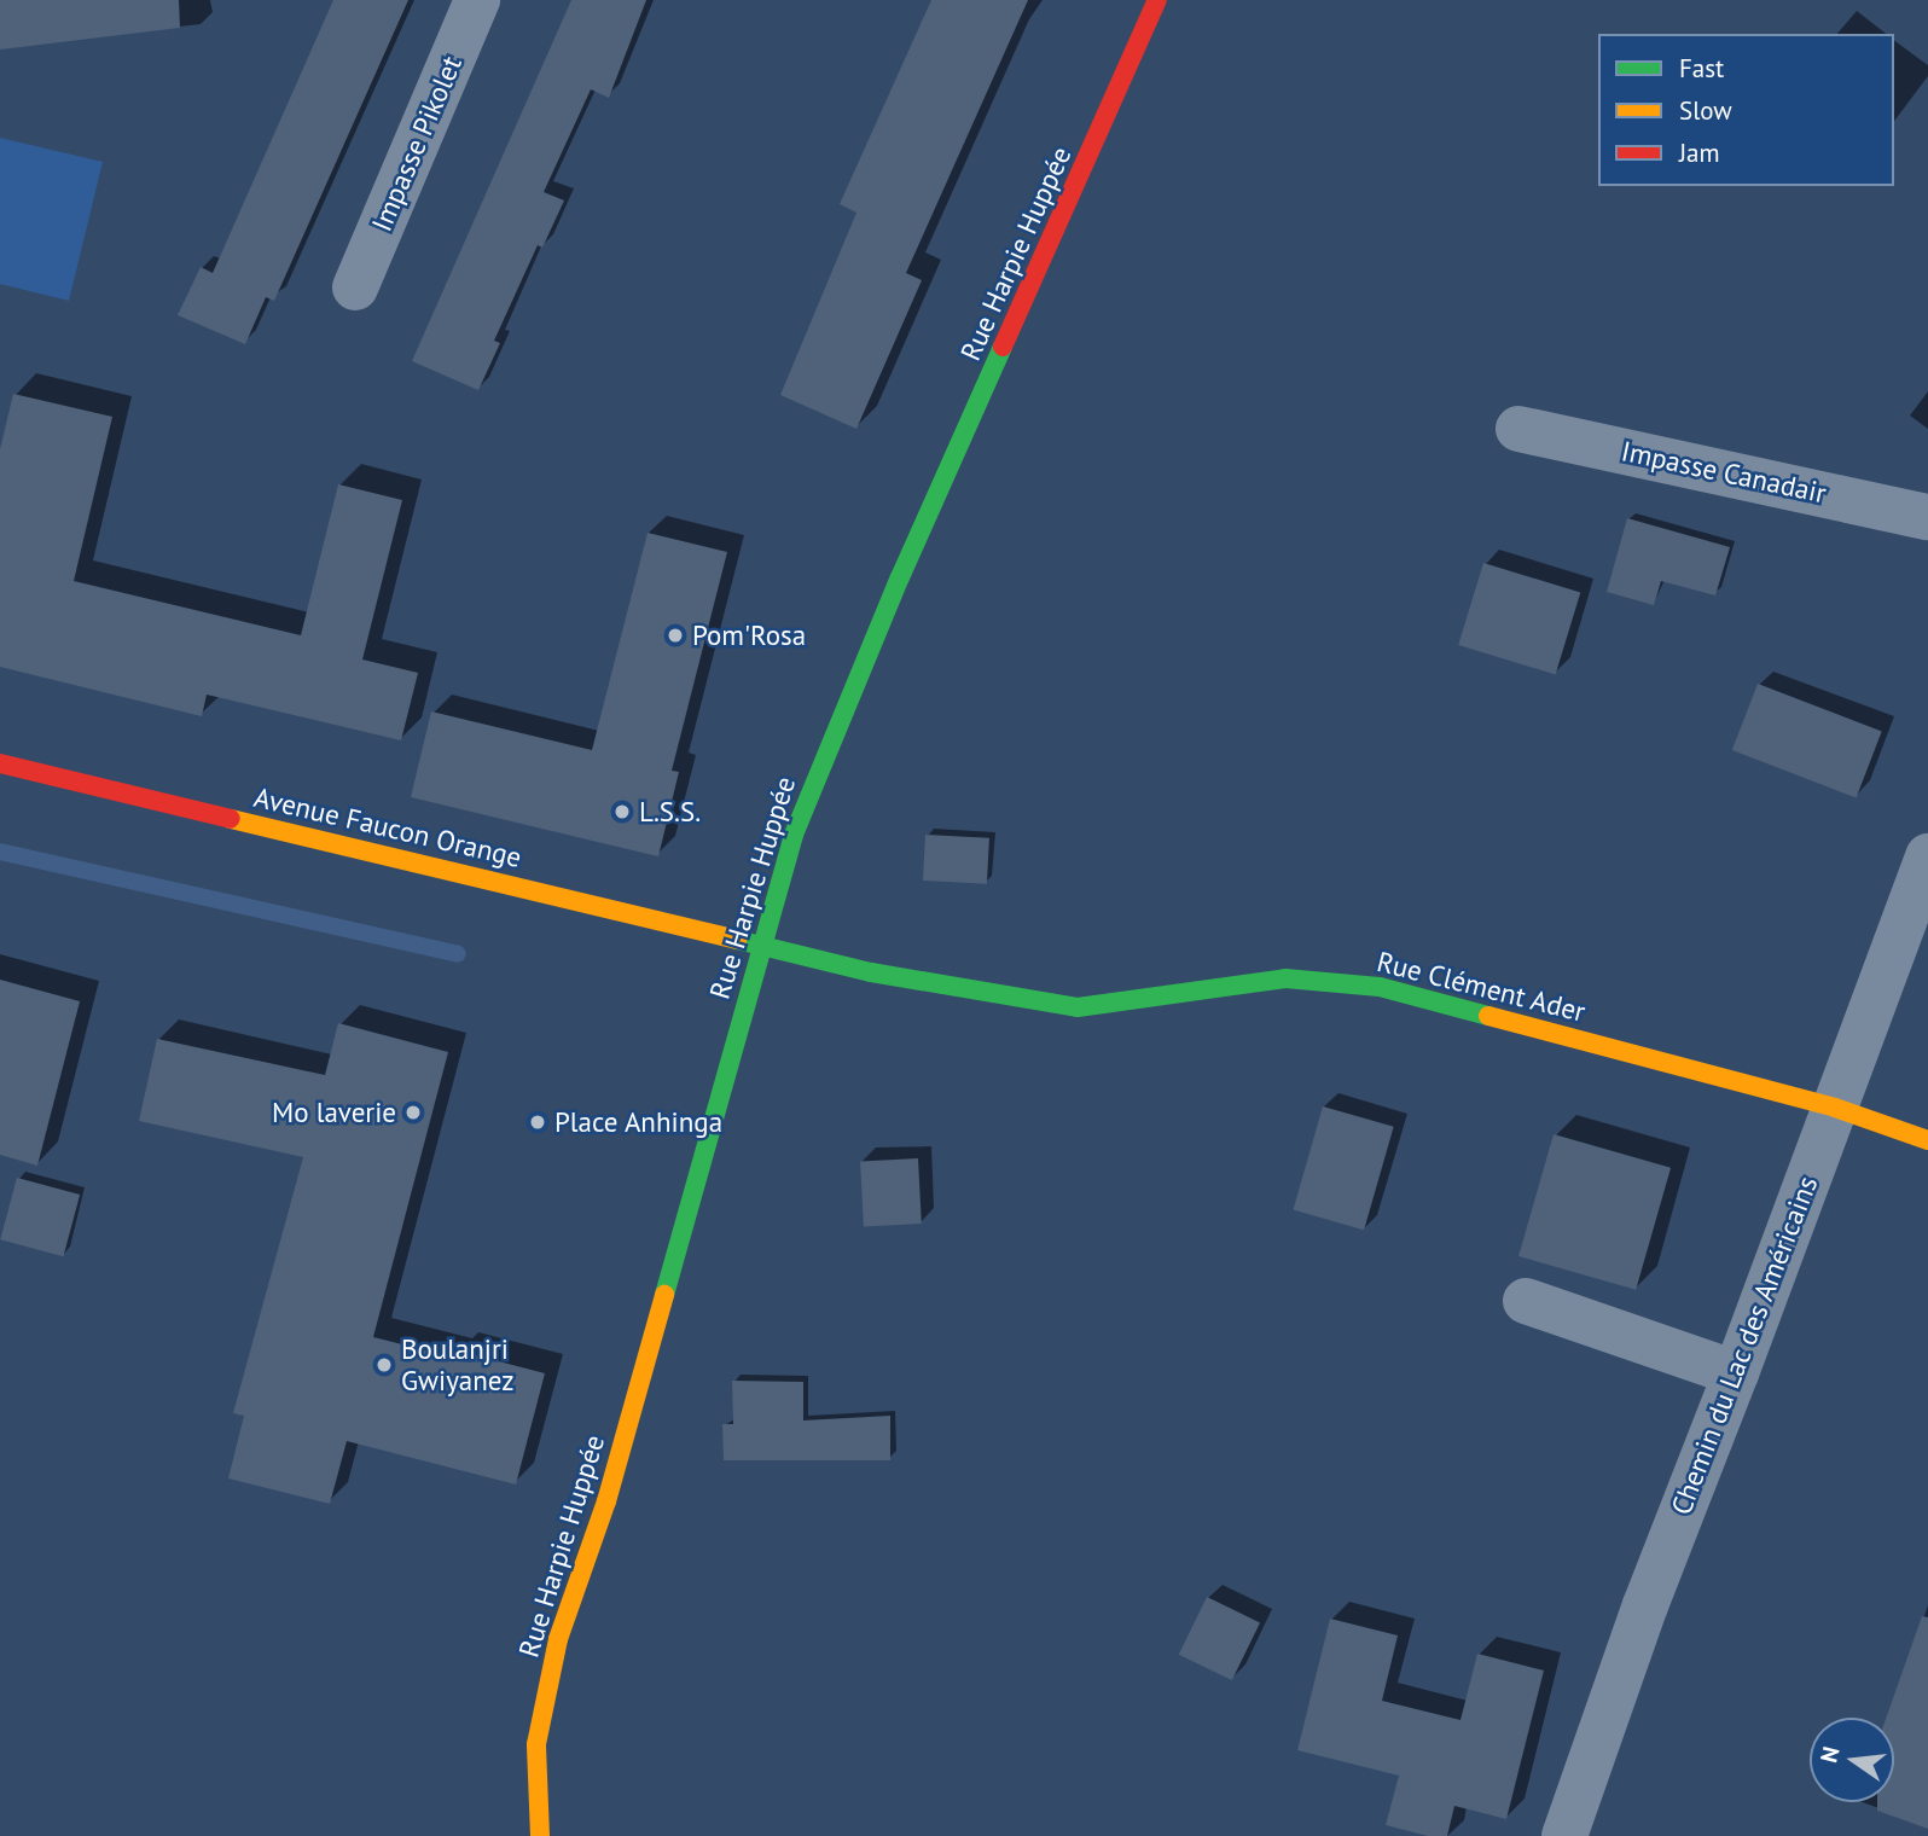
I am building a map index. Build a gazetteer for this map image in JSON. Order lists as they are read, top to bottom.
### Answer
{
  "streets": {
    "street": [
      "Impasse Pikolet",
      "Rue Harpie Huppée",
      "Impasse Canadair",
      "Avenue Faucon Orange",
      "Rue Clément Ader",
      "Chemin du Lac des Américains"
    ]
  },
  "crossings": [
    ["Rue Harpie Huppée", "Avenue Faucon Orange"],
    ["Rue Harpie Huppée", "Rue Clément Ader"],
    ["Avenue Faucon Orange", "Rue Clément Ader"],
    ["Rue Clément Ader", "Chemin du Lac des Américains"]
  ],
  "places": [
    "Pom'Rosa",
    "L.S.S.",
    "Mo laverie",
    "Place Anhinga",
    "Boulanjri Gwiyanez"
  ],
  "legend": ["Fast", "Slow", "Jam"],
  "north": "left"
}
